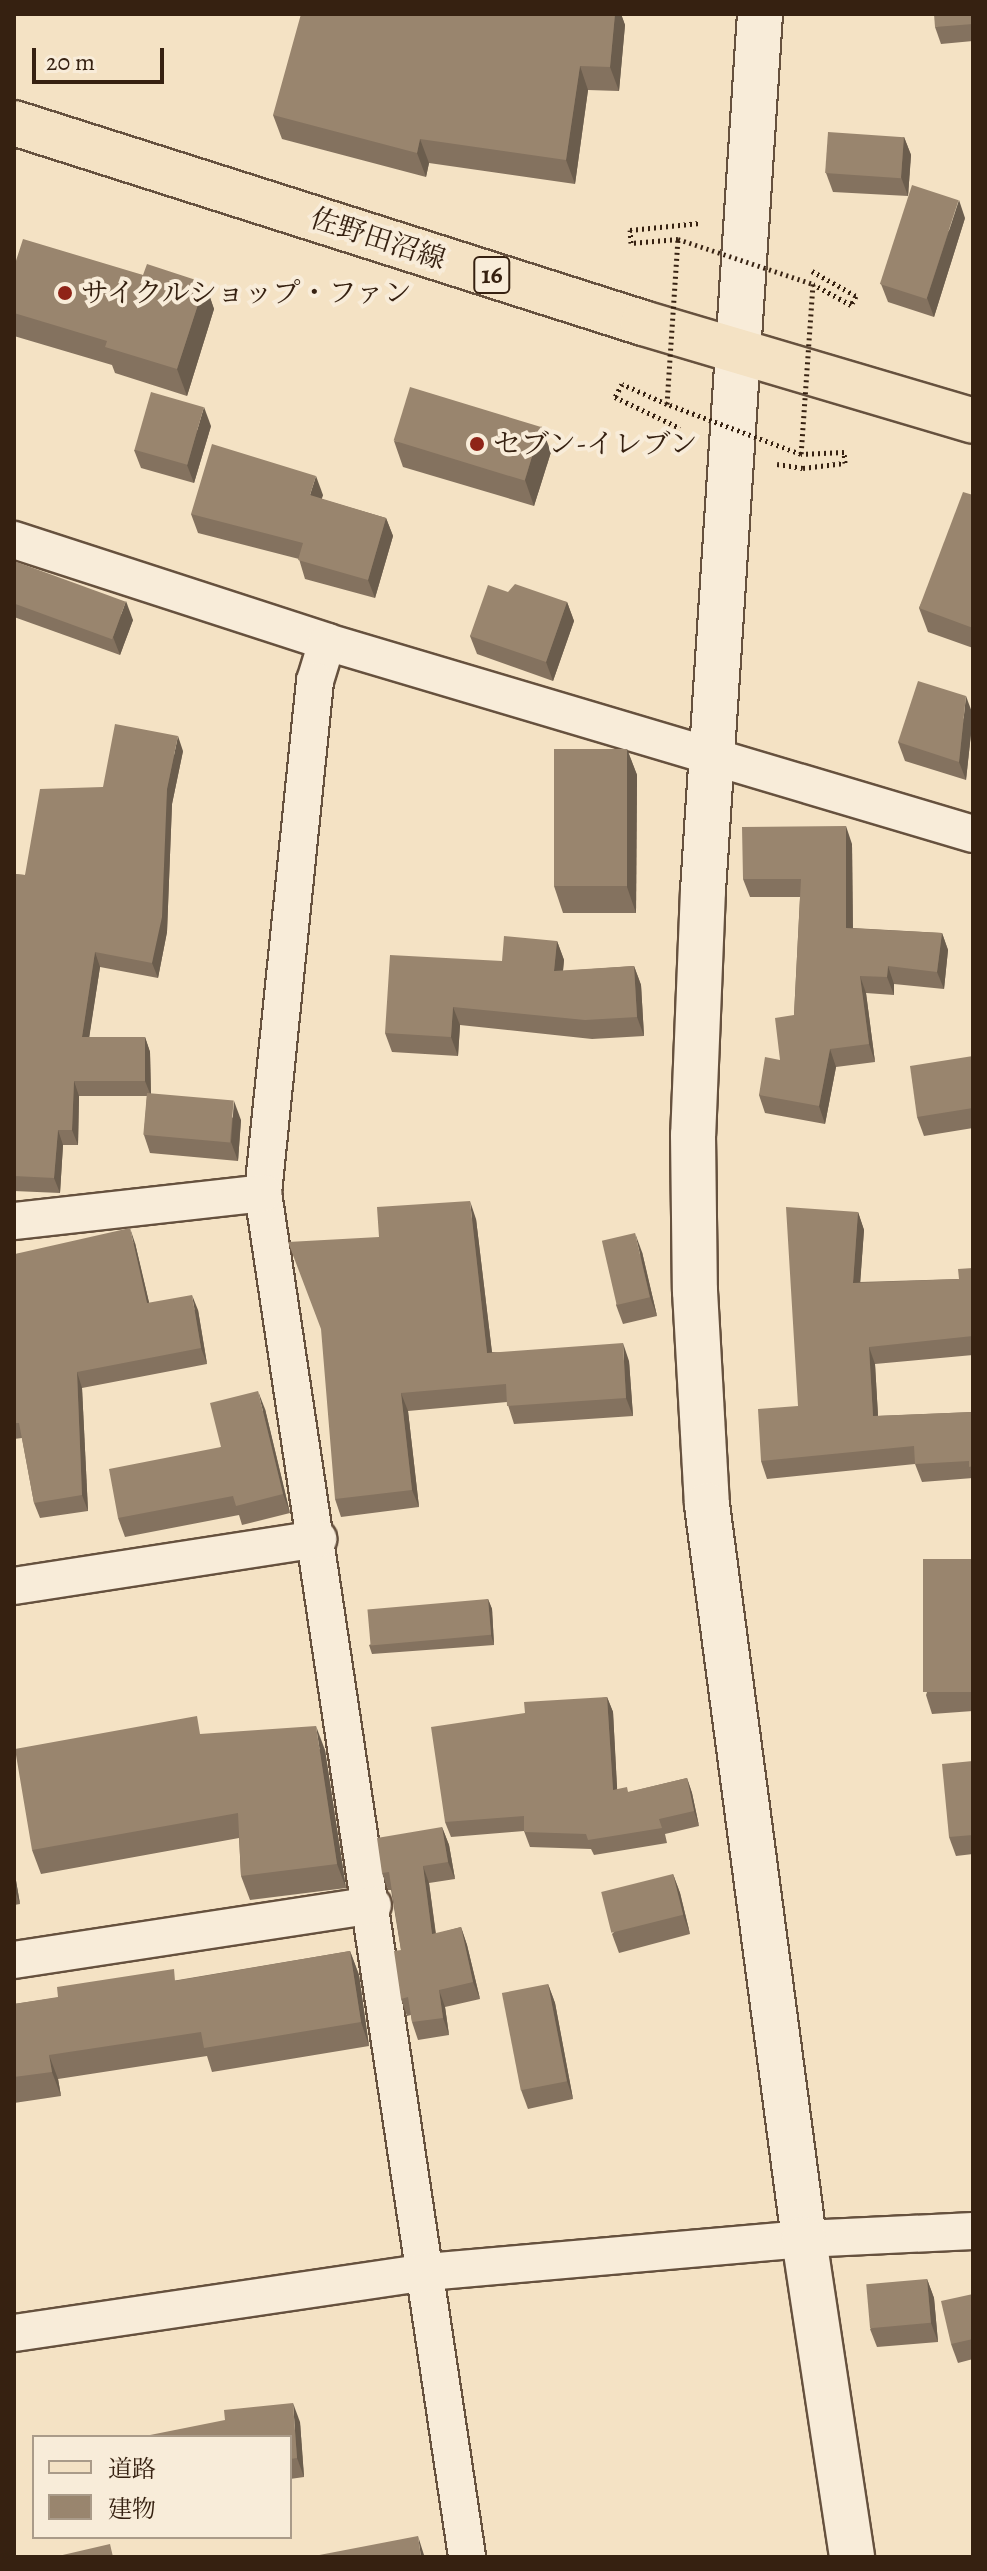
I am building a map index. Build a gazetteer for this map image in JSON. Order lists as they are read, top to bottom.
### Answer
{
  "streets": {
    "main road": ["佐野田沼線", "16"]
  },
  "places": ["サイクルショップ・ファン", "セブン-イレブン"],
  "legend": ["道路", "建物"],
  "scale_bar": "20 m"
}
